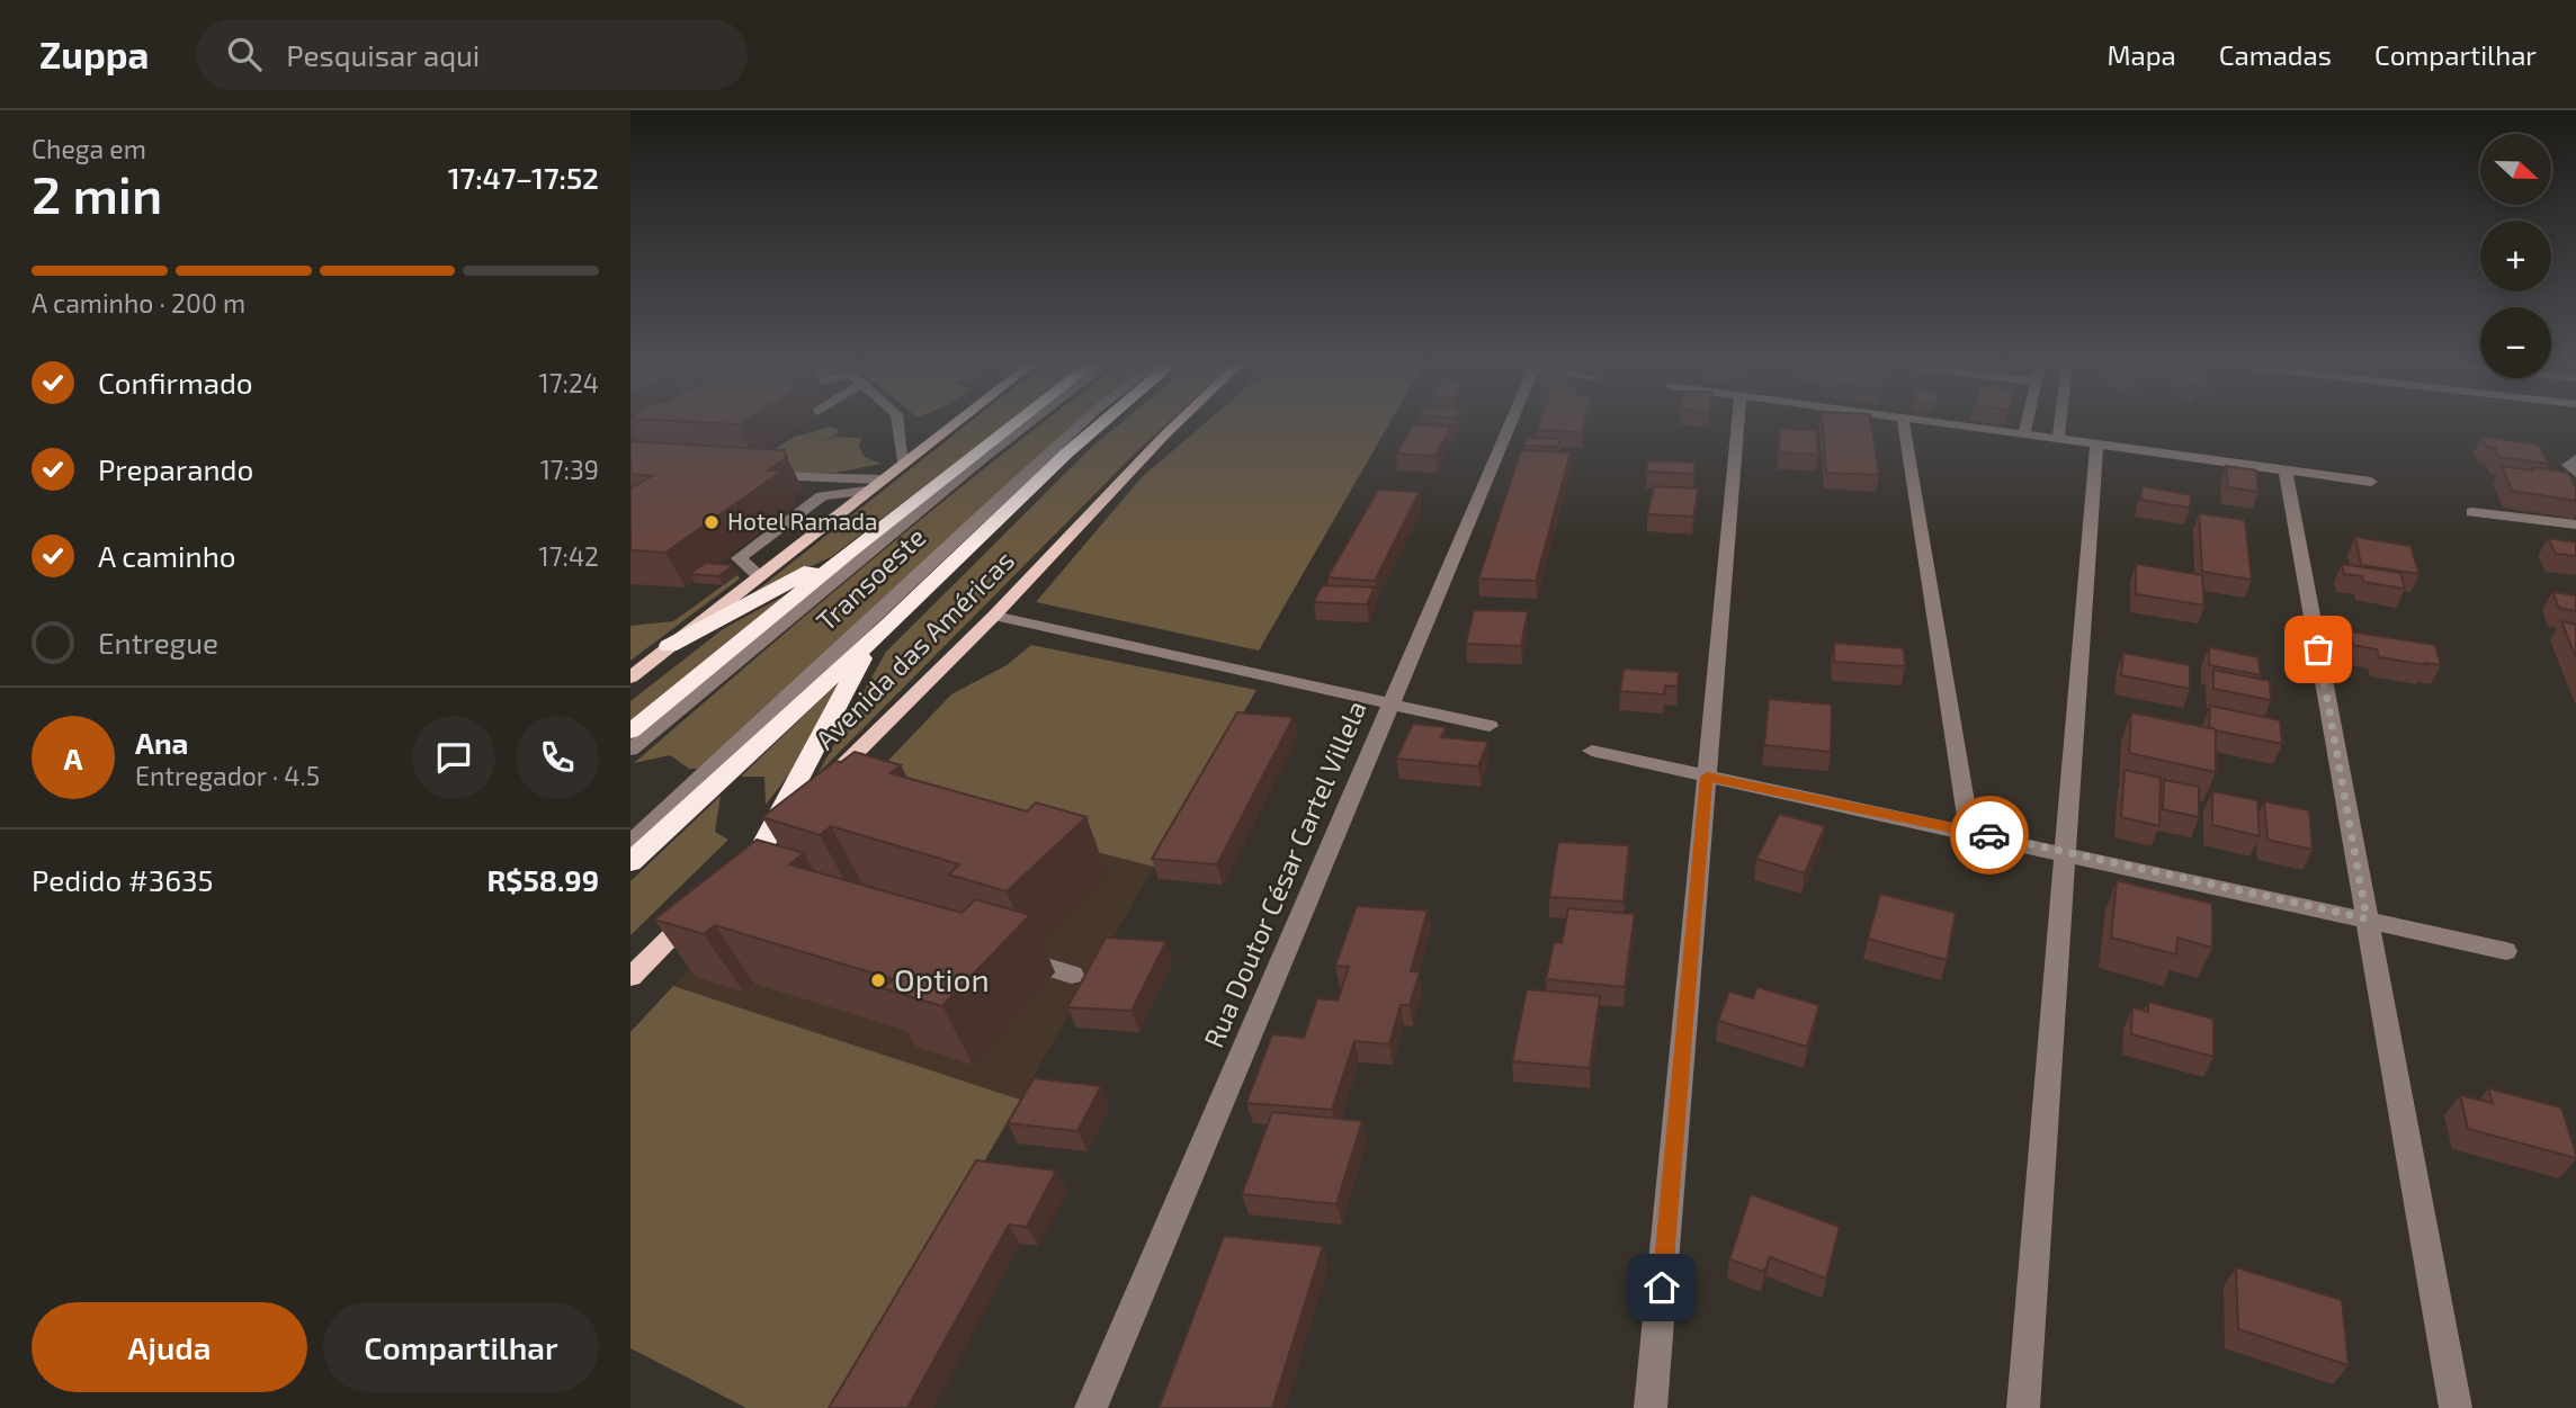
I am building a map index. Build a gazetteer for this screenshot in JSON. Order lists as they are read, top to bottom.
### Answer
{
  "streets": {
    "highway": ["Avenida das Américas"],
    "street": ["Transoeste", "Rua Doutor César Cartel Villela"]
  },
  "places": ["Hotel Ramada", "Option"],
  "north": "right",
  "page": {
    "header": "Zuppa",
    "search": "Pesquisar aqui",
    "nav": ["Mapa", "Camadas", "Compartilhar"],
    "heading": ["2 min", "Chega em", "17:47–17:52"],
    "panel": [
      "Ana",
      "Entregador · 4.5",
      "Pedido #3635",
      "R$58.99"
    ],
    "map_buttons": ["+", "−"],
    "bar": "A caminho · 200 m",
    "list": [
      ["Confirmado", "17:24"],
      ["Preparando", "17:39"],
      ["A caminho", "17:42"],
      "Entregue"
    ],
    "round": "A",
    "buttons": ["Ajuda", "Compartilhar"]
  }
}
